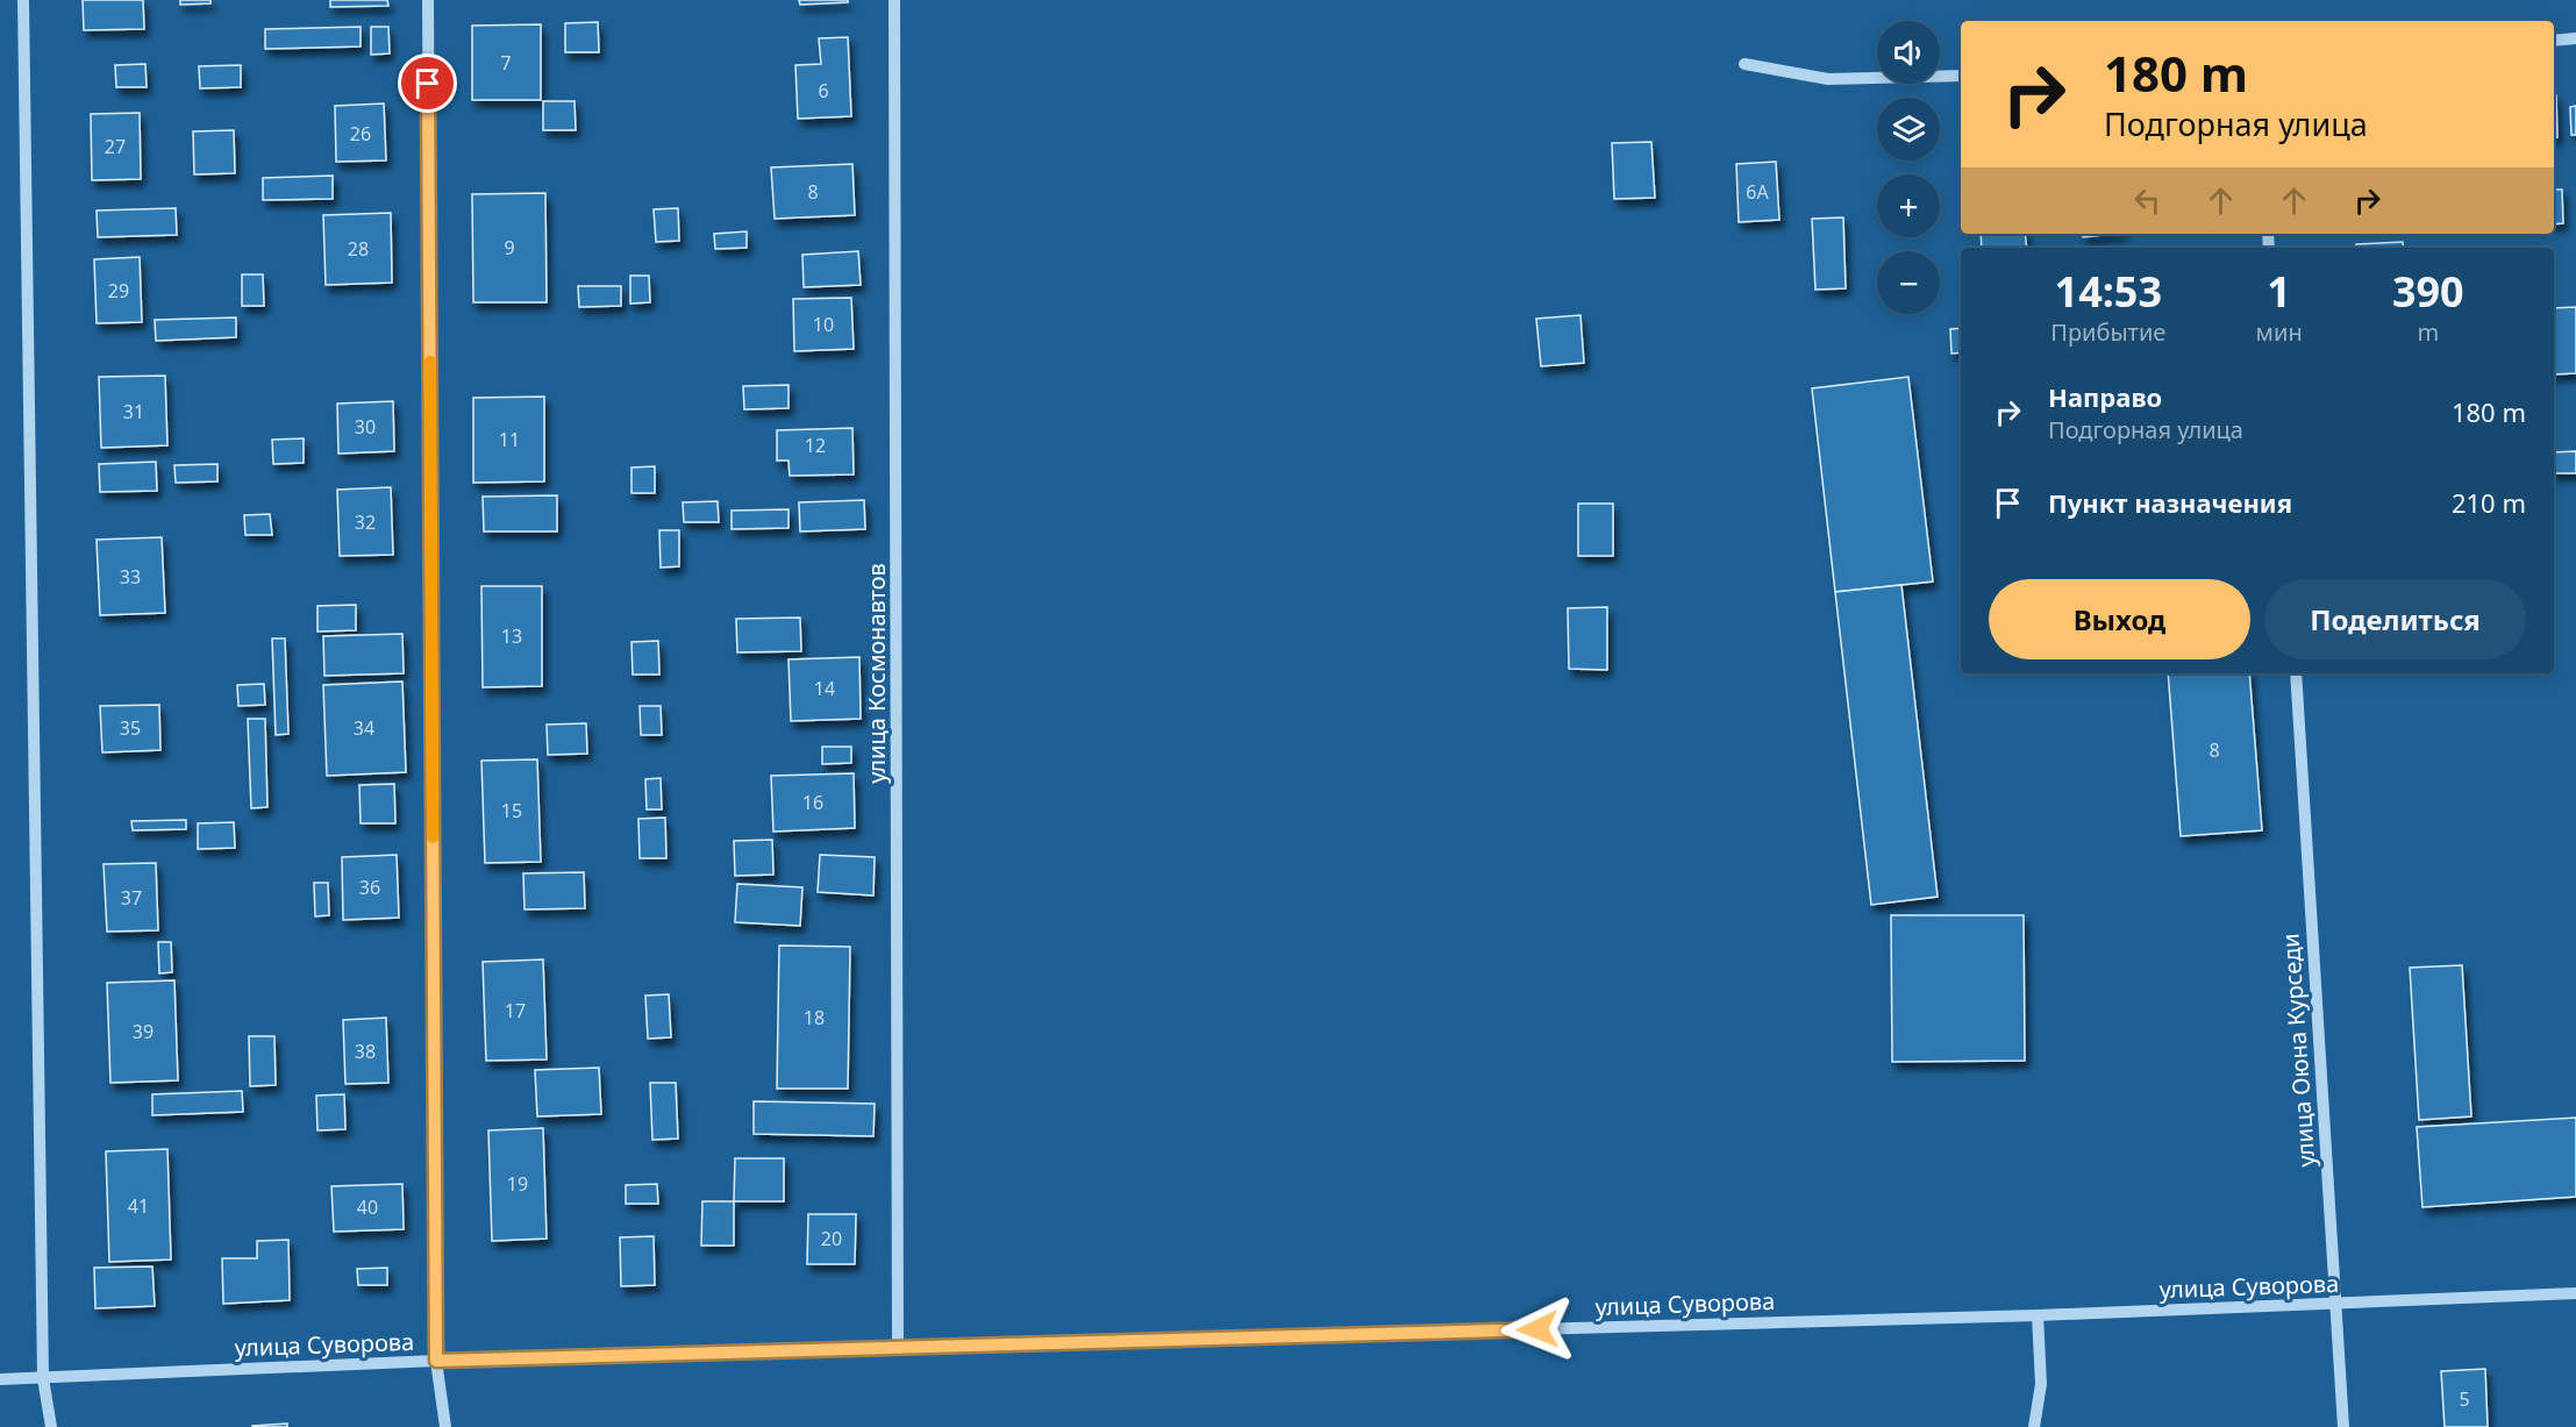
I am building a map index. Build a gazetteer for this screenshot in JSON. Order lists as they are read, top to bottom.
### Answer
{
  "streets": {
    "street": ["улица Космонавтов", "улица Оюна Курседи", "улица Суворова"]
  },
  "crossings": [
    ["улица Космонавтов", "улица Суворова"],
    ["улица Оюна Курседи", "улица Суворова"]
  ],
  "house_numbers": [
    "7",
    "6",
    "26",
    "27",
    "8",
    "6А",
    "9",
    "28",
    "29",
    "10",
    "31",
    "30",
    "11",
    "12",
    "32",
    "33",
    "13",
    "14",
    "35",
    "34",
    "8",
    "16",
    "15",
    "36",
    "37",
    "17",
    "18",
    "39",
    "38",
    "19",
    "41",
    "40",
    "20",
    "5"
  ],
  "page": {
    "map_buttons": ["+", "−"],
    "turn": ["180 m", "Подгорная улица"],
    "eta": [
      "14:53",
      "Прибытие",
      "1",
      "мин",
      "390",
      "m"
    ],
    "list": [
      {
        "name": "Направо",
        "note": "Подгорная улица",
        "value": "180 m"
      },
      {
        "name": "Пункт назначения",
        "value": "210 m"
      }
    ],
    "buttons": ["Выход", "Поделиться"]
  }
}
